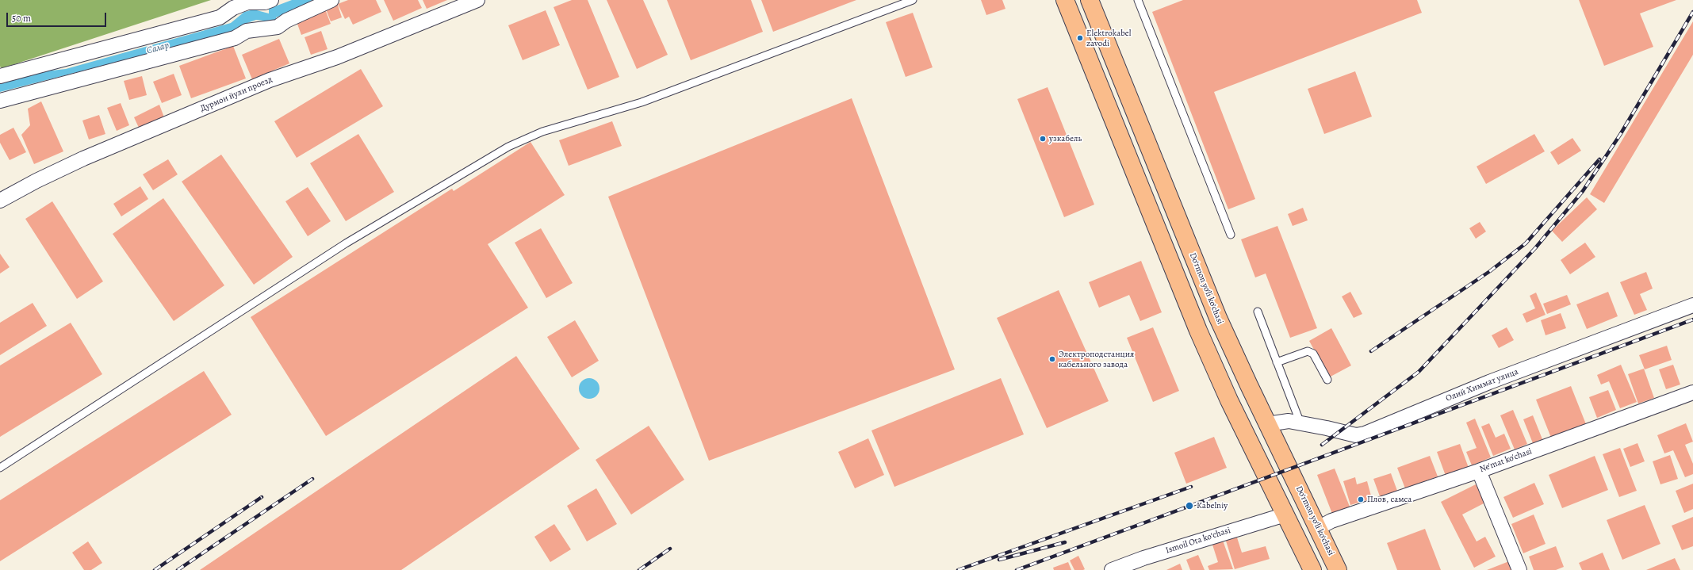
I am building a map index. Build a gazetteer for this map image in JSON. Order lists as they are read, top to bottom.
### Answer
{
  "streets": {
    "main road": ["Do‘rmon yo‘li ko‘chasi"],
    "street": [
      "Дурмон йули проезд",
      "Олий Химмат улица",
      "Ne'mat ko'chasi",
      "Ismoil Ota koʻchasi"
    ]
  },
  "crossings": [
    ["Do‘rmon yo‘li ko‘chasi", "Олий Химмат улица"],
    ["Do‘rmon yo‘li ko‘chasi", "Ne'mat ko'chasi"]
  ],
  "water": ["Салар"],
  "places": [
    "Elektrokabel zavodi",
    "узкабель",
    "Электроподстанция кабельного завода",
    "Плов, самса",
    "Kabelniy"
  ],
  "scale_bar": "50 m"
}
